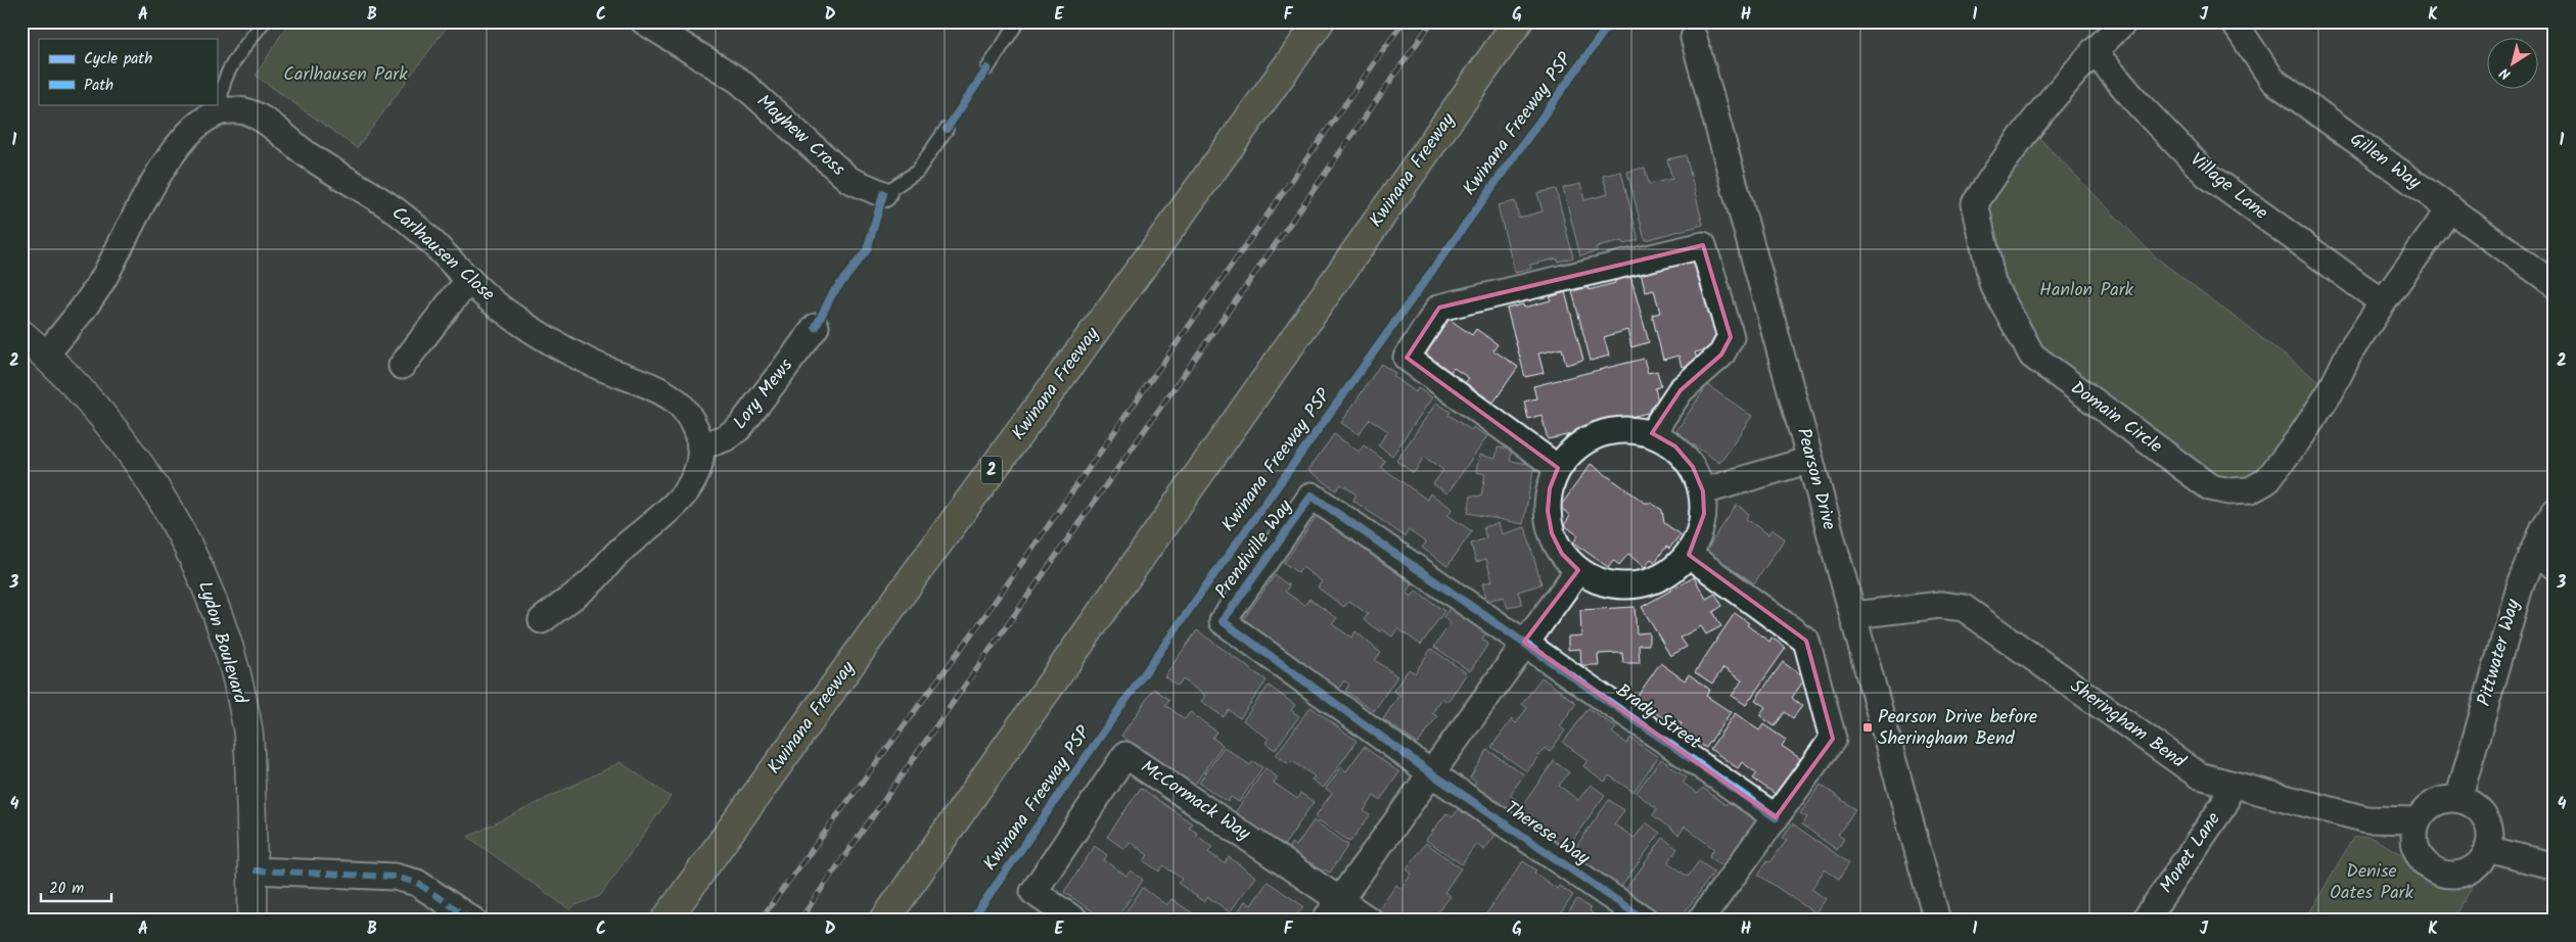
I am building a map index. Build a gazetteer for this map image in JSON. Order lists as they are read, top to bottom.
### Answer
{
  "streets": {
    "highway": ["Kwinana Freeway", "2"],
    "street": [
      "Mayhew Cross",
      "Gillen Way",
      "Village Lane",
      "Carlhausen Close",
      "Lory Mews",
      "Domain Circle",
      "Pearson Drive",
      "Prendiville Way",
      "Lydon Boulevard",
      "Pittwater Way",
      "Brady Street",
      "Sheringham Bend",
      "McCormack Way",
      "Therese Way",
      "Monet Lane"
    ],
    "cycle path": ["Kwinana Freeway PSP"]
  },
  "crossings": [
    ["Gillen Way", "Domain Circle"],
    ["Village Lane", "Domain Circle"],
    ["Carlhausen Close", "Lory Mews"],
    ["Pearson Drive", "Sheringham Bend"],
    ["Prendiville Way", "Brady Street"],
    ["Prendiville Way", "Therese Way"],
    ["Pittwater Way", "Sheringham Bend"],
    ["Sheringham Bend", "Monet Lane"]
  ],
  "parks": ["Carlhausen Park", "Hanlon Park", "Denise Oates Park"],
  "places": {
    "transit": ["Pearson Drive before Sheringham Bend"]
  },
  "legend": ["Cycle path", "Path"],
  "scale_bar": "20 m",
  "north": "bottom left",
  "grid": {
    "columns": [
      "A",
      "B",
      "C",
      "D",
      "E",
      "F",
      "G",
      "H",
      "I",
      "J",
      "K"
    ],
    "rows": [
      "1",
      "2",
      "3",
      "4"
    ]
  }
}
